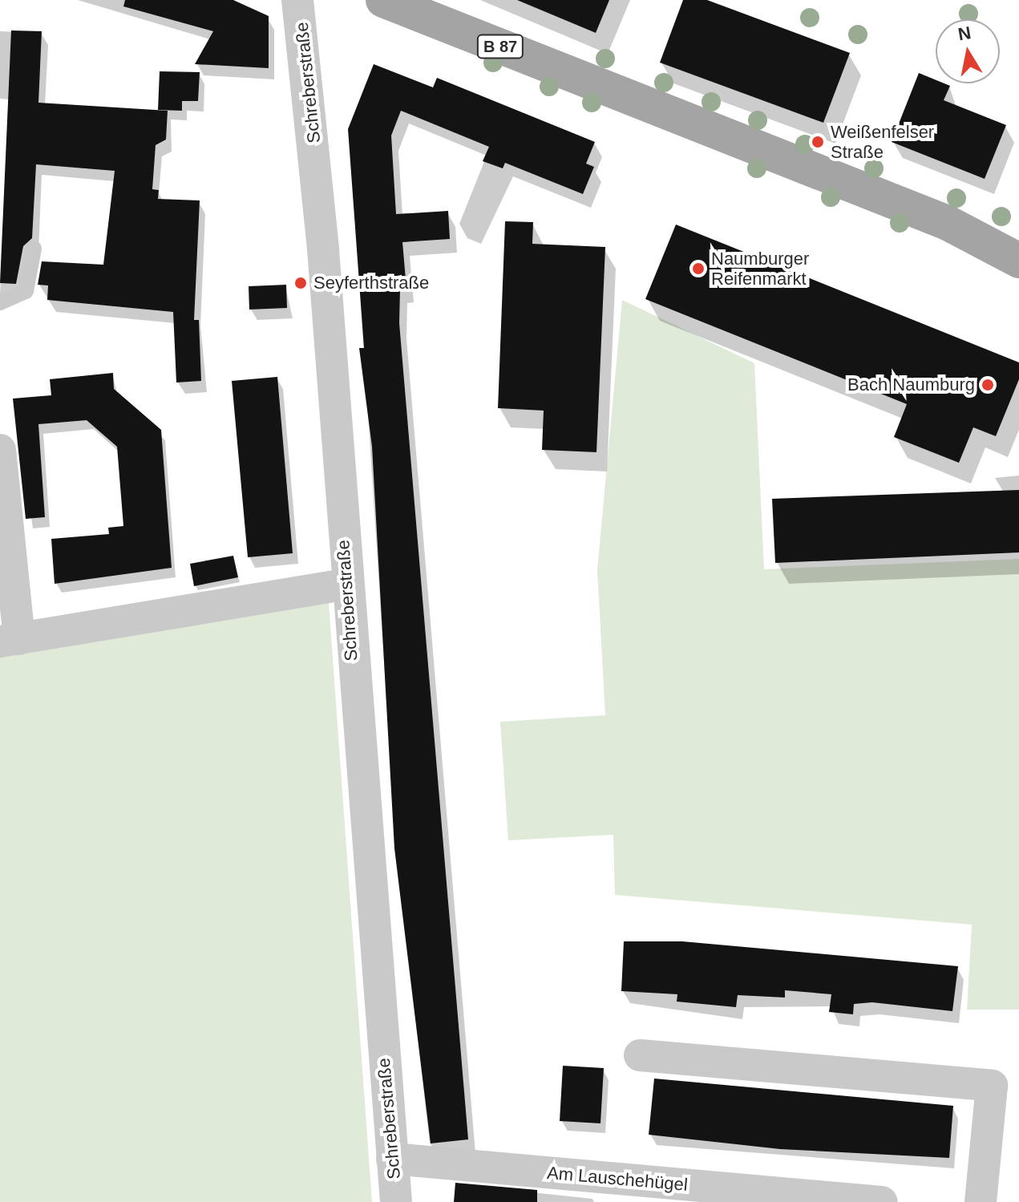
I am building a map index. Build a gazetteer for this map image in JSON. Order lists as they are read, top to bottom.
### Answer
{
  "streets": {
    "main road": ["B 87"],
    "street": ["Schreberstraße", "Am Lauschehügel"]
  },
  "crossings": [
    ["Schreberstraße", "Am Lauschehügel"]
  ],
  "places": [
    "Weißenfelser Straße",
    "Naumburger Reifenmarkt",
    "Seyferthstraße",
    "Bach Naumburg"
  ],
  "north": "top"
}
